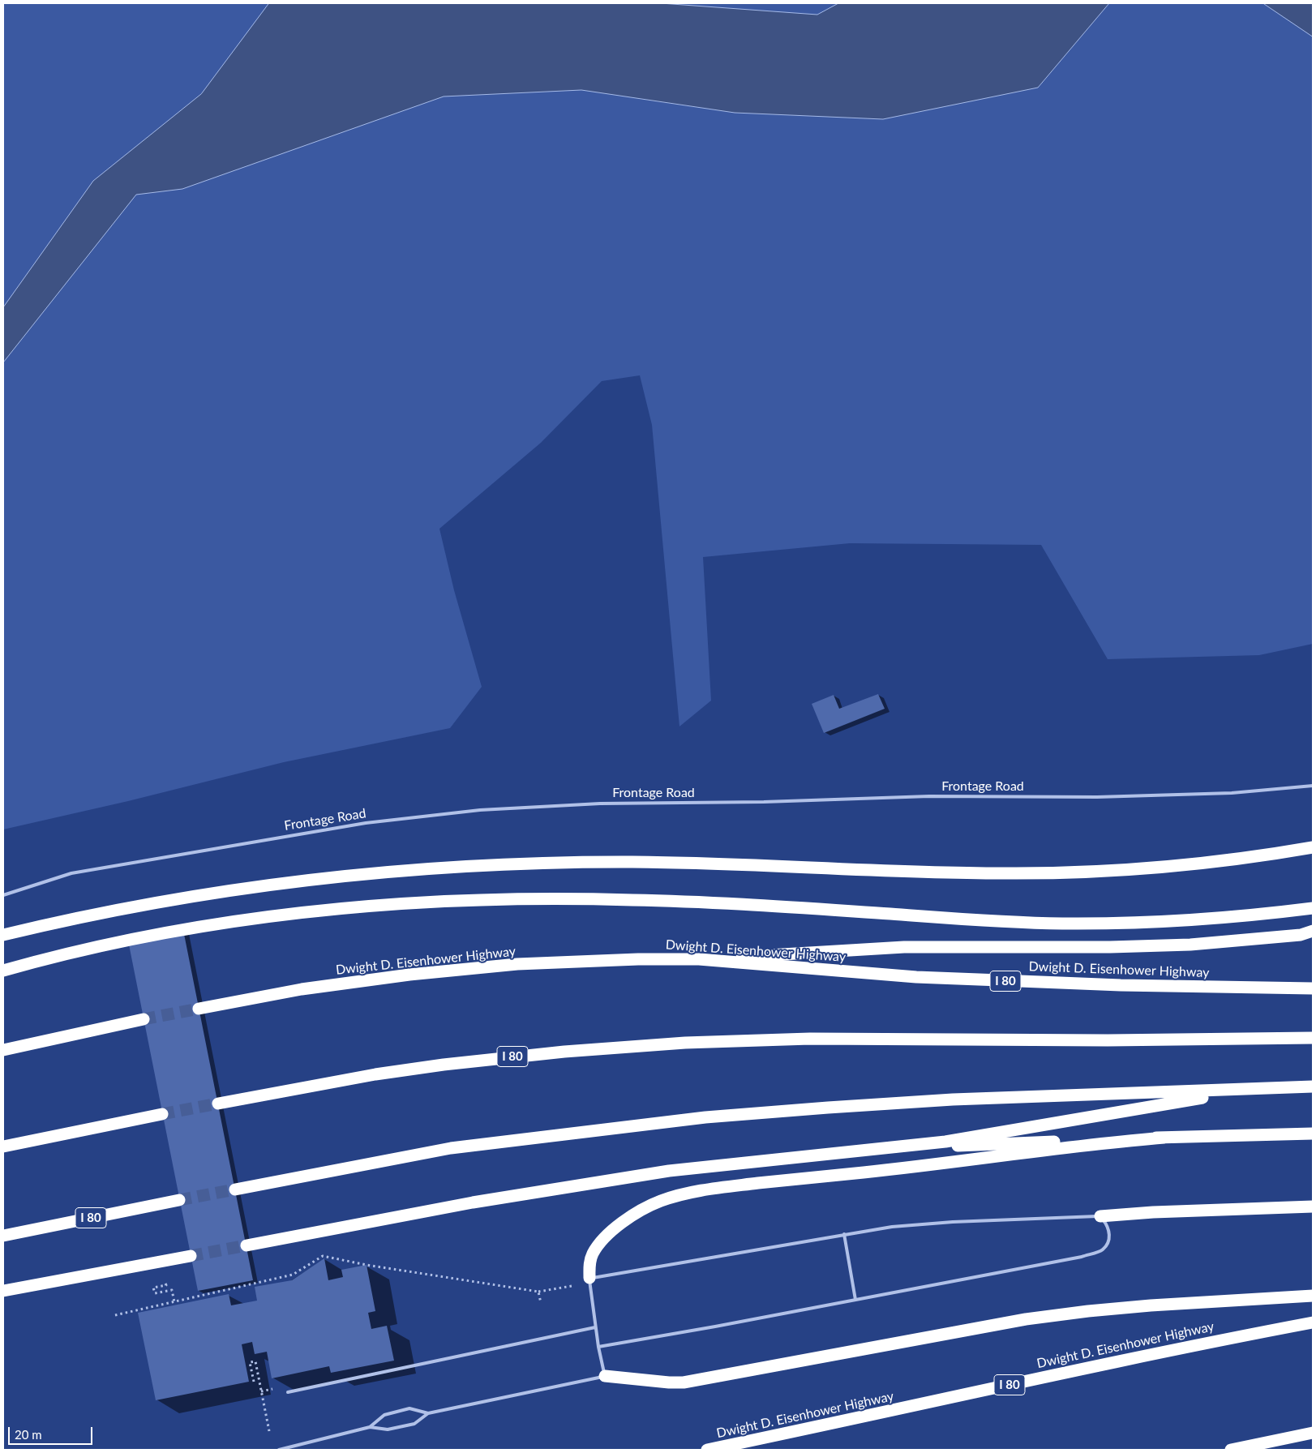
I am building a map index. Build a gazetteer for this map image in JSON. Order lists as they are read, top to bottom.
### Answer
{
  "streets": {
    "highway": ["Dwight D. Eisenhower Highway", "I 80"],
    "lane": ["Frontage Road"]
  },
  "scale_bar": "20 m"
}
